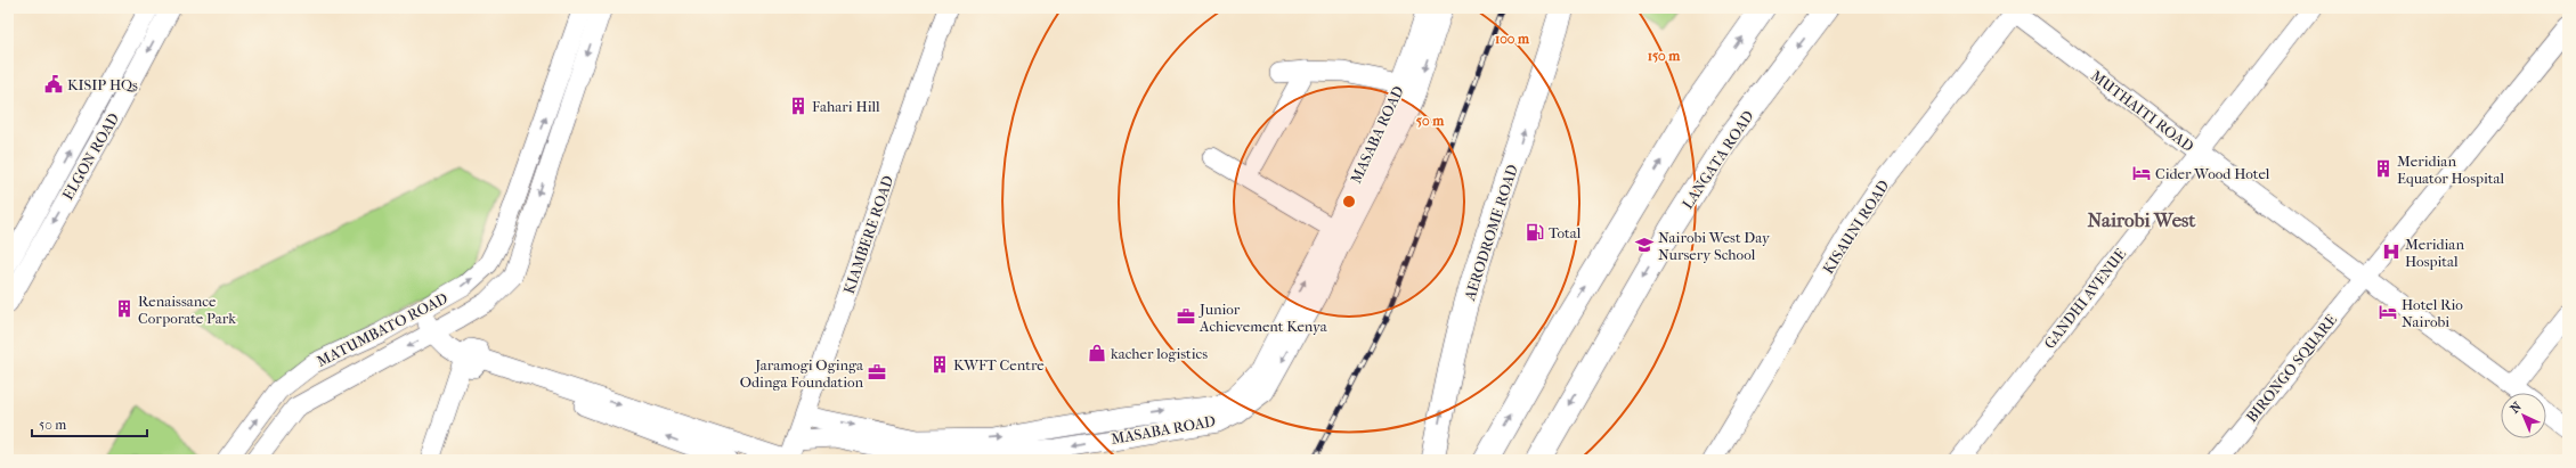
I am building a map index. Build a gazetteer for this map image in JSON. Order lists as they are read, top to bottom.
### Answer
{
  "streets": {
    "main road": ["LANGATA ROAD", "AERODROME ROAD"],
    "street": [
      "MUTHAITI ROAD",
      "MASABA ROAD",
      "ELGON ROAD",
      "KISAUNI ROAD",
      "KIAMBERE ROAD",
      "GANDHI AVENUE",
      "MATUMBATO ROAD",
      "BIRONGO SQUARE"
    ]
  },
  "crossings": [
    ["MUTHAITI ROAD", "KISAUNI ROAD"],
    ["MUTHAITI ROAD", "GANDHI AVENUE"],
    ["MUTHAITI ROAD", "BIRONGO SQUARE"],
    ["MASABA ROAD", "KIAMBERE ROAD"]
  ],
  "districts": ["Nairobi West"],
  "places": {
    "public building": ["KISIP HQs"],
    "building": [
      "Fahari Hill",
      "Meridian Equator Hospital",
      "Renaissance Corporate Park",
      "KWFT Centre"
    ],
    "hotel": ["Cider Wood Hotel", "Hotel Rio Nairobi"],
    "fuel station": ["Total"],
    "school or university": ["Nairobi West Day Nursery School"],
    "hospital": ["Meridian Hospital"],
    "office": ["Junior Achievement Kenya", "Jaramogi Oginga Odinga Foundation"],
    "shop": ["kacher logistics"]
  },
  "scale_bar": "50 m",
  "north": "top left",
  "rings": ["100 m", "150 m", "50 m"]
}
